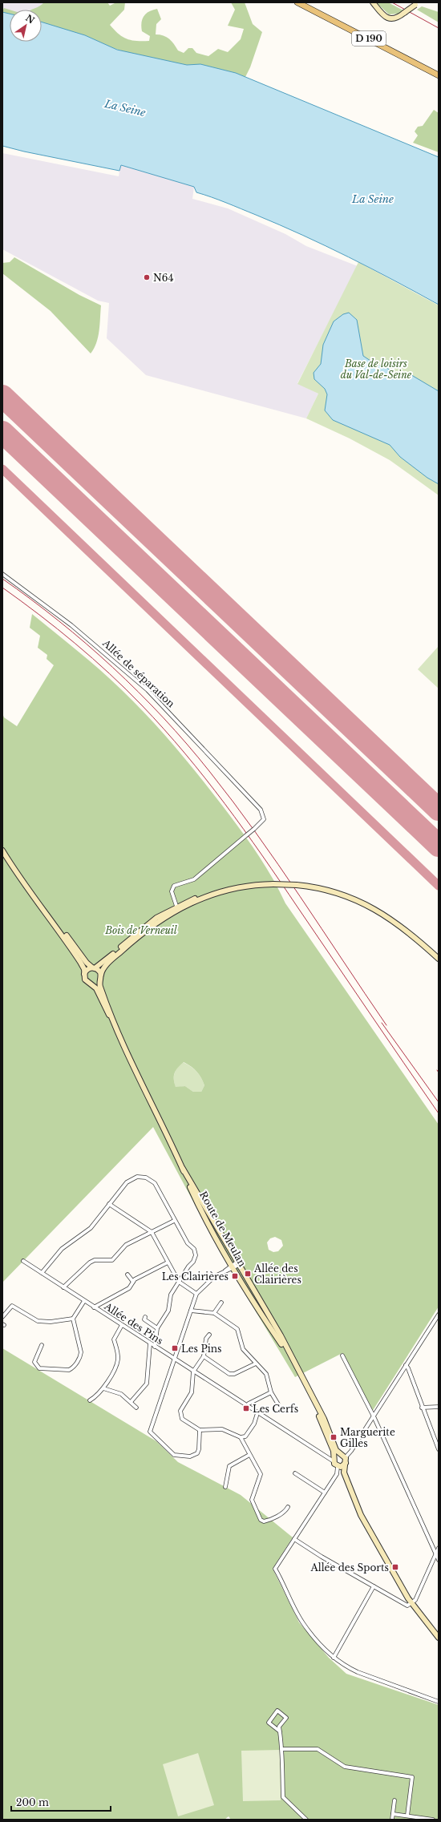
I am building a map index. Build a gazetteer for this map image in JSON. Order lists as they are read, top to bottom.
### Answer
{
  "streets": {
    "main road": ["D 190", "Route de Meulan"],
    "street": ["Allée de séparation", "Allée des Pins"]
  },
  "crossings": [
    ["Route de Meulan", "Allée des Pins"]
  ],
  "water": ["La Seine"],
  "parks": ["Base de loisirs du Val-de-Seine", "Bois de Verneuil"],
  "places": {
    "other": ["N64"],
    "transit": [
      "Allée des Clairières",
      "Les Clairières",
      "Les Pins",
      "Les Cerfs",
      "Marguerite Gilles",
      "Allée des Sports"
    ]
  },
  "scale_bar": "200 m",
  "north": "top right"
}
